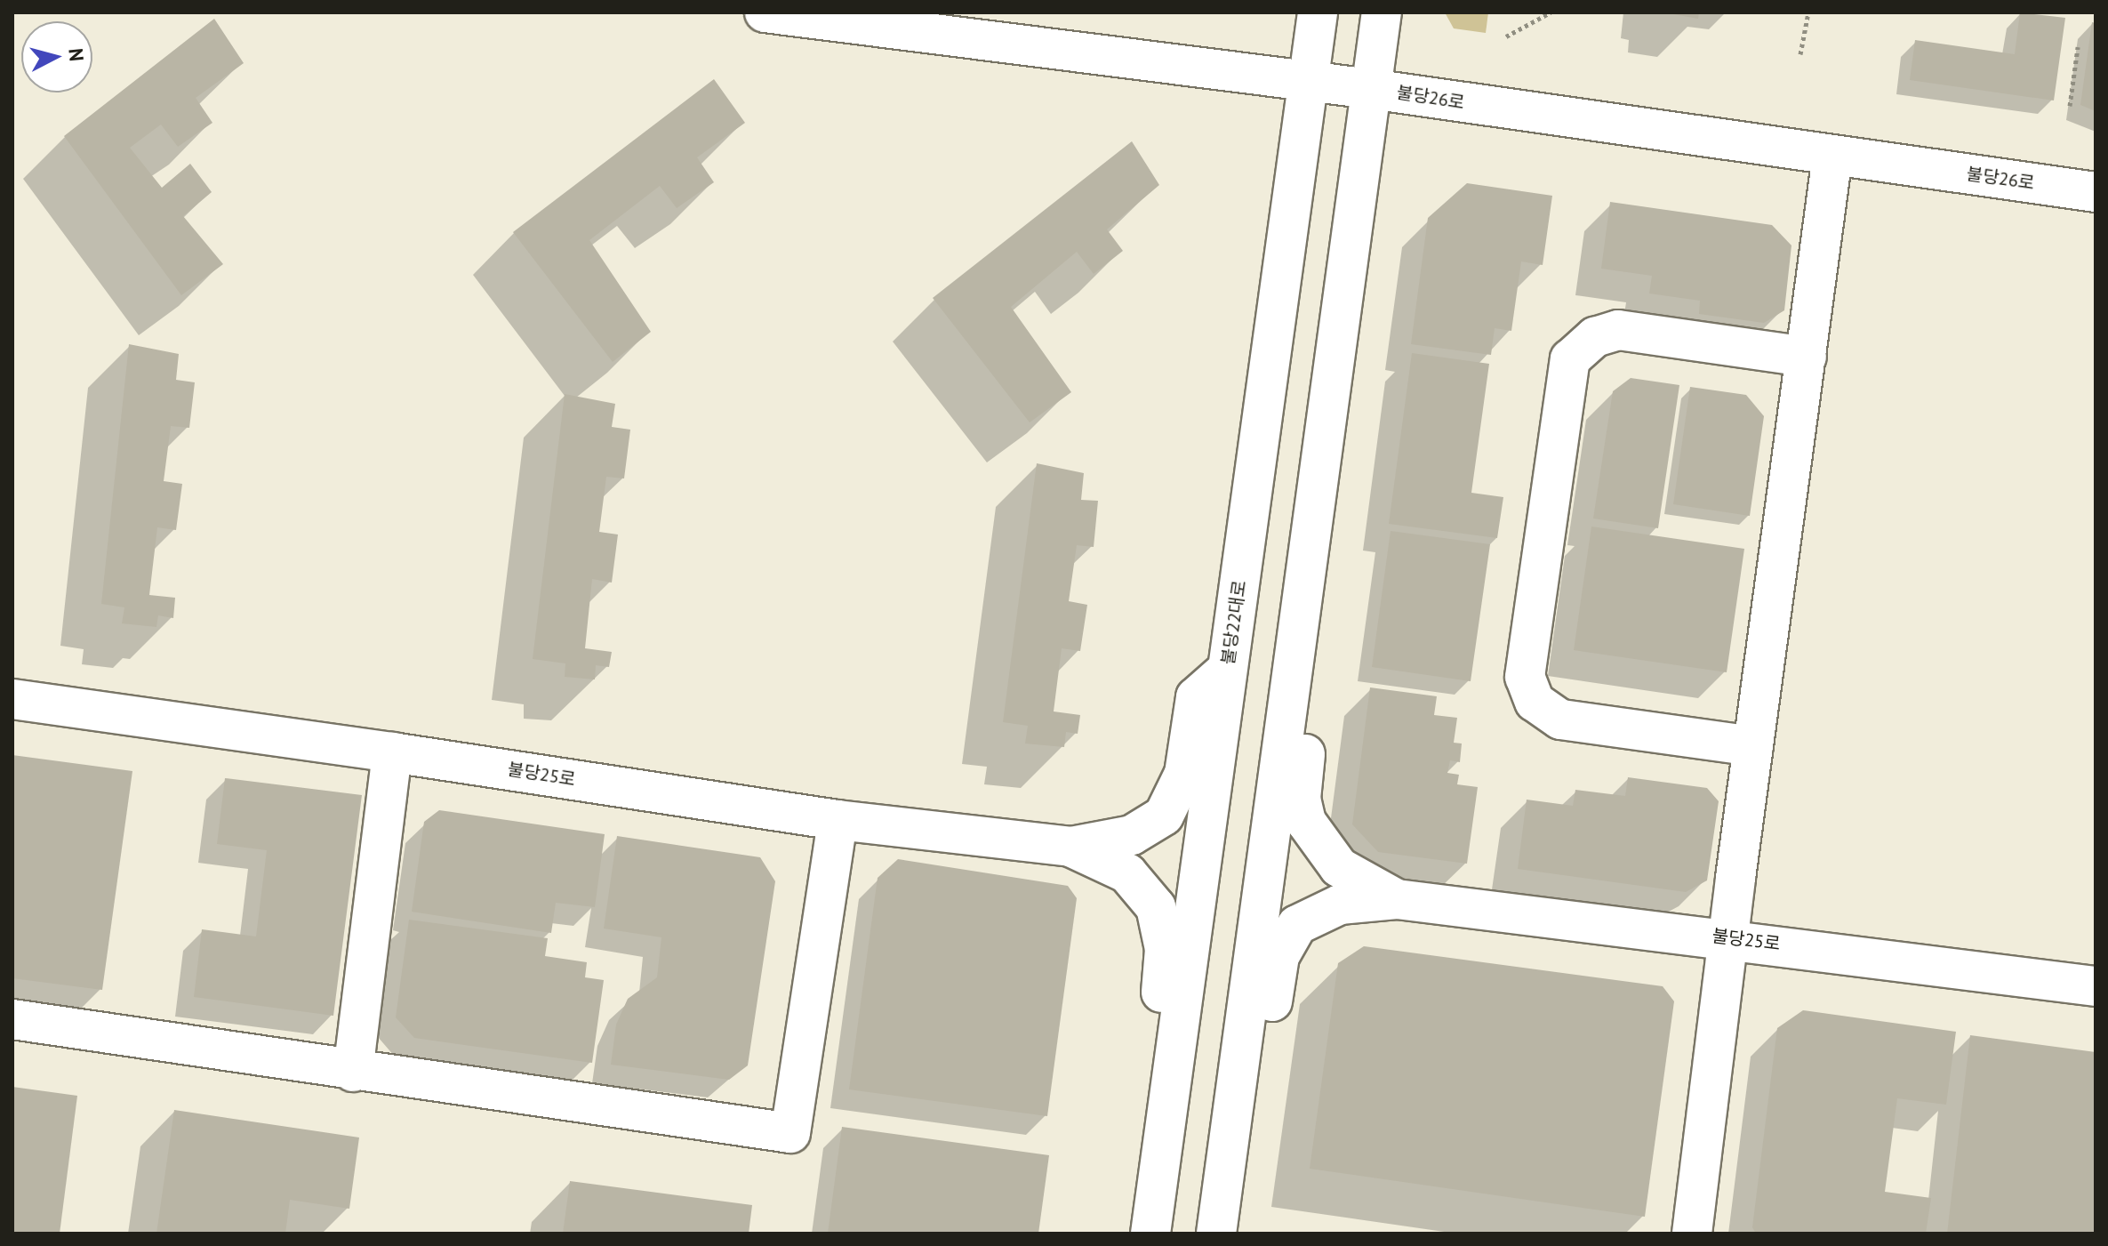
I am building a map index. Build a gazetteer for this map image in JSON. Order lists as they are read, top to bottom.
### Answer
{
  "streets": {
    "street": ["불당26로", "불당22대로", "불당25로"]
  },
  "crossings": [
    ["불당26로", "불당22대로"]
  ],
  "north": "right"
}
